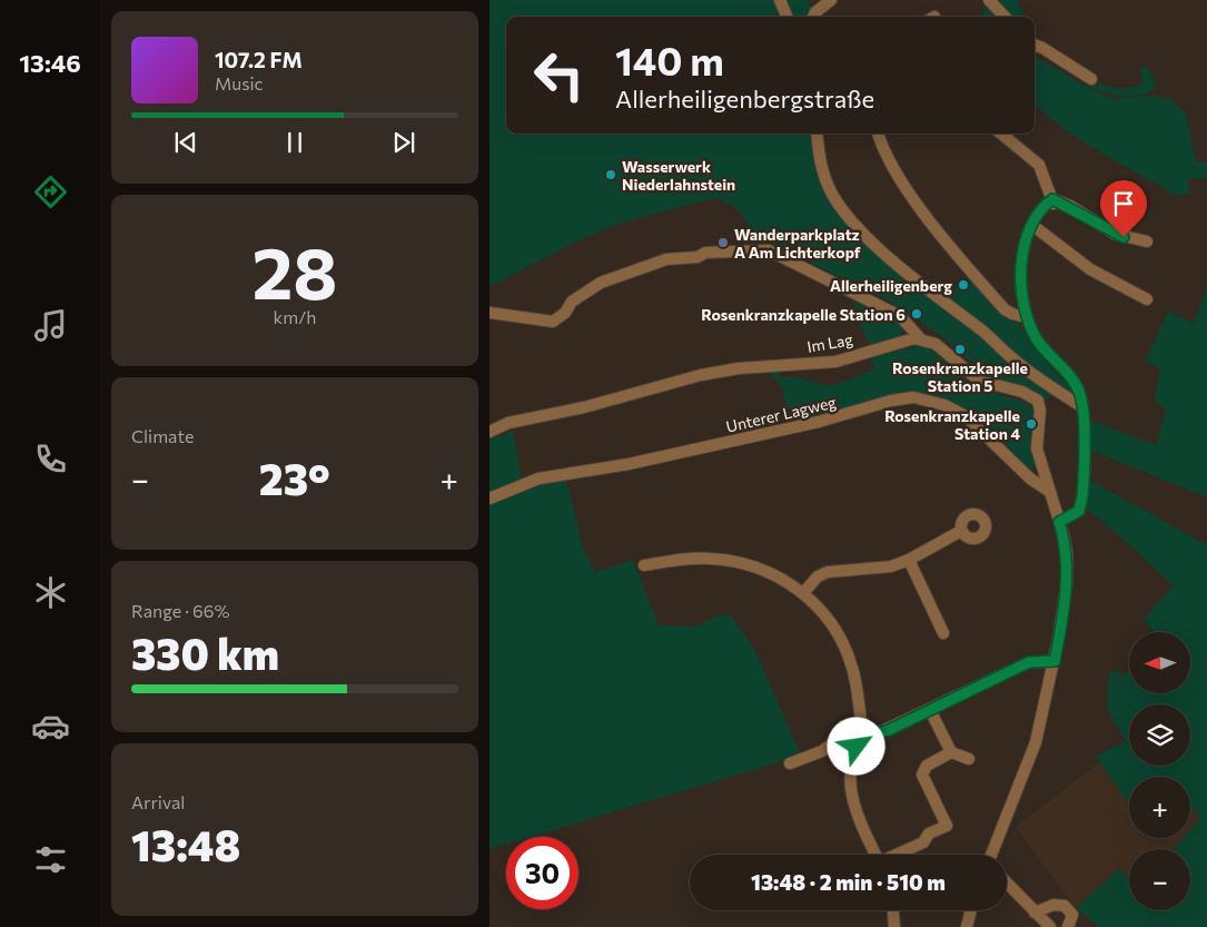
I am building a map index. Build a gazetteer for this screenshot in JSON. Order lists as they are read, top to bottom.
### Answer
{
  "streets": {
    "street": ["Im Lag", "Unterer Lagweg"]
  },
  "places": [
    "Wasserwerk Niederlahnstein",
    "Wanderparkplatz A Am Lichterkopf",
    "Allerheiligenberg",
    "Rosenkranzkapelle Station 6",
    "Rosenkranzkapelle Station 5",
    "Rosenkranzkapelle Station 4"
  ],
  "north": "left",
  "page": {
    "tabs": "13:46",
    "turn": ["140 m", "Allerheiligenbergstraße"],
    "song": ["107.2 FM", "Music"],
    "tile": [
      ["28", "km/h"],
      "Climate",
      ["Range · 66%", "330 km"],
      ["Arrival", "13:48"]
    ],
    "heat": ["−", "23°", "+"],
    "map_buttons": ["+", "−"],
    "limit": "30",
    "trip": "13:48 · 2 min · 510 m"
  }
}
